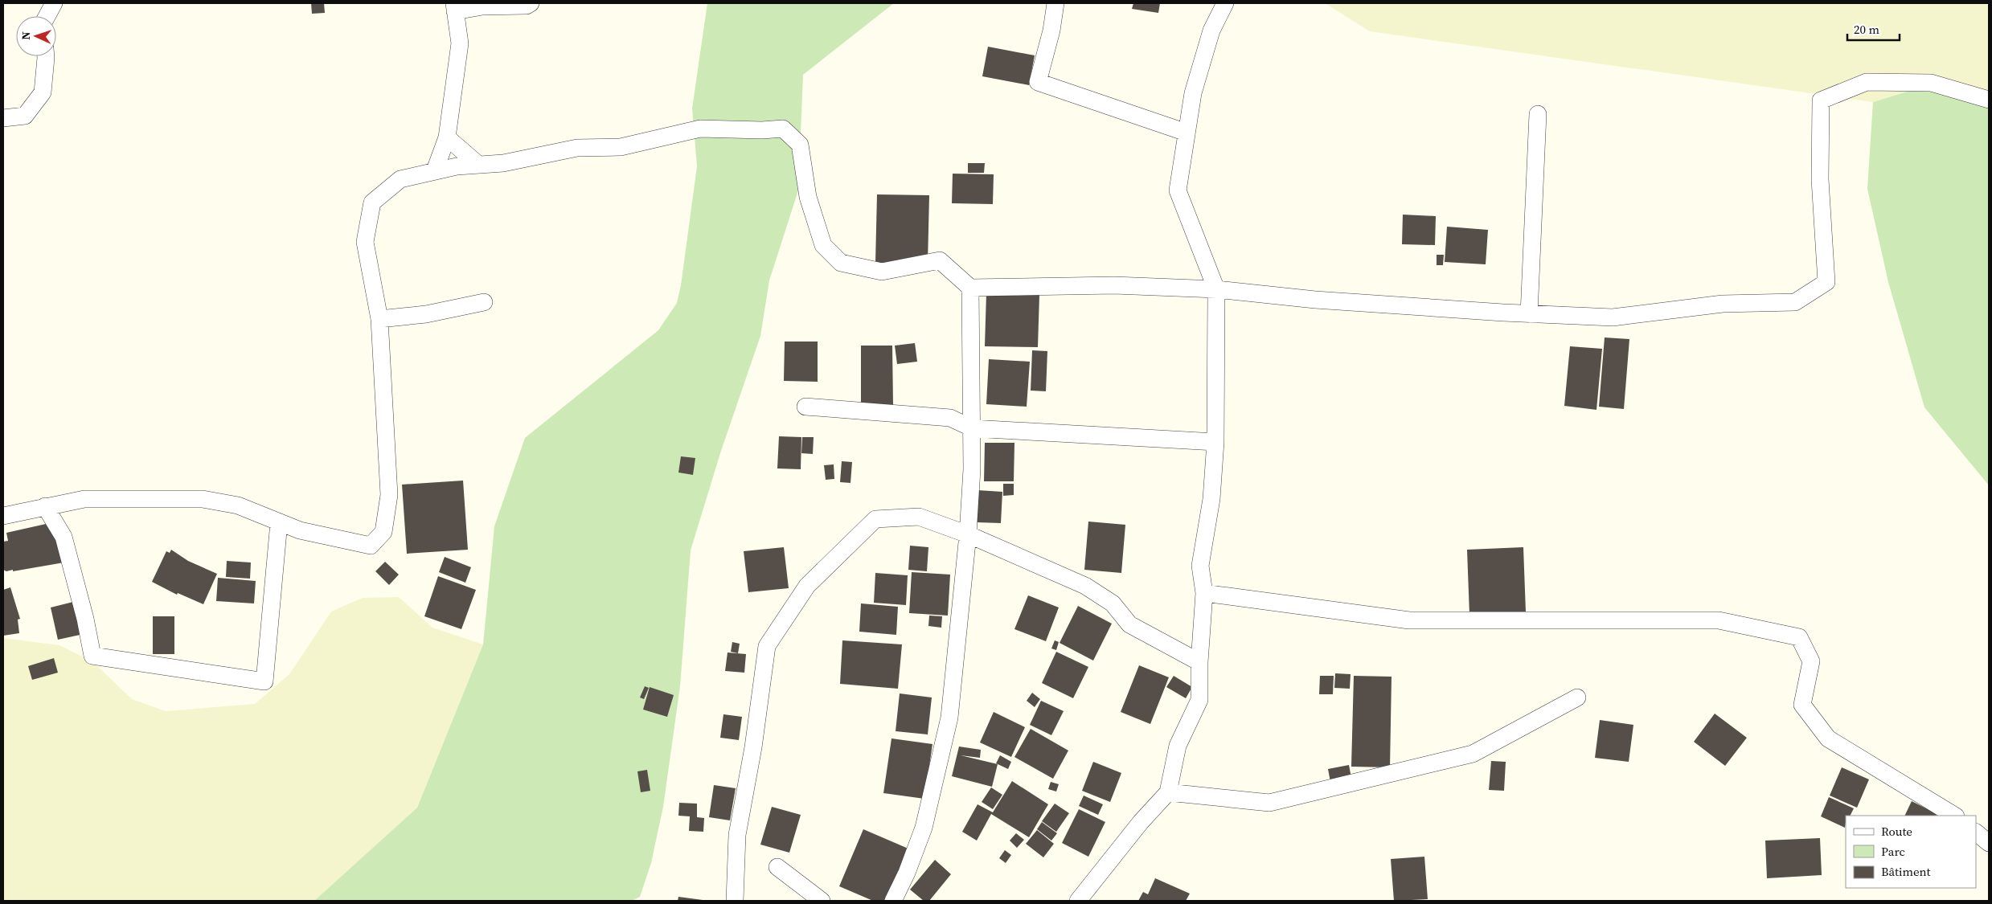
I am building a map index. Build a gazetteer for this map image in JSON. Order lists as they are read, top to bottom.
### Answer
{
  "legend": ["Route", "Parc", "Bâtiment"],
  "scale_bar": "20 m",
  "north": "left"
}
